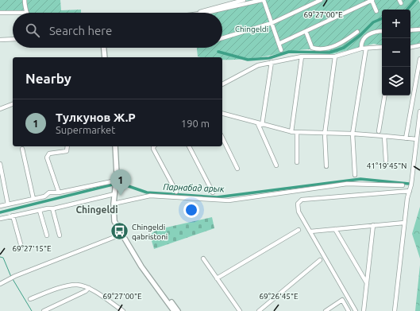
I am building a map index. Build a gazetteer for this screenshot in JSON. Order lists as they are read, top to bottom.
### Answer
{
  "districts": ["Chingeldi"],
  "water": ["Парнабад арык"],
  "parks": ["Chingeldi"],
  "places": {
    "bus stop": ["Chingeldi qabristoni"]
  },
  "page": {
    "map_buttons": ["+", "−"],
    "search": "Search here",
    "heading": "Nearby",
    "list": [
      {
        "mark": "1",
        "name": "Тулкунов Ж.Р",
        "note": "Supermarket",
        "value": "190 m"
      }
    ],
    "pins": "1"
  },
  "coordinates": [
    "69°27'00\"E",
    "41°19'45\"N",
    "69°27'15\"E",
    "69°26'45\"E"
  ]
}
